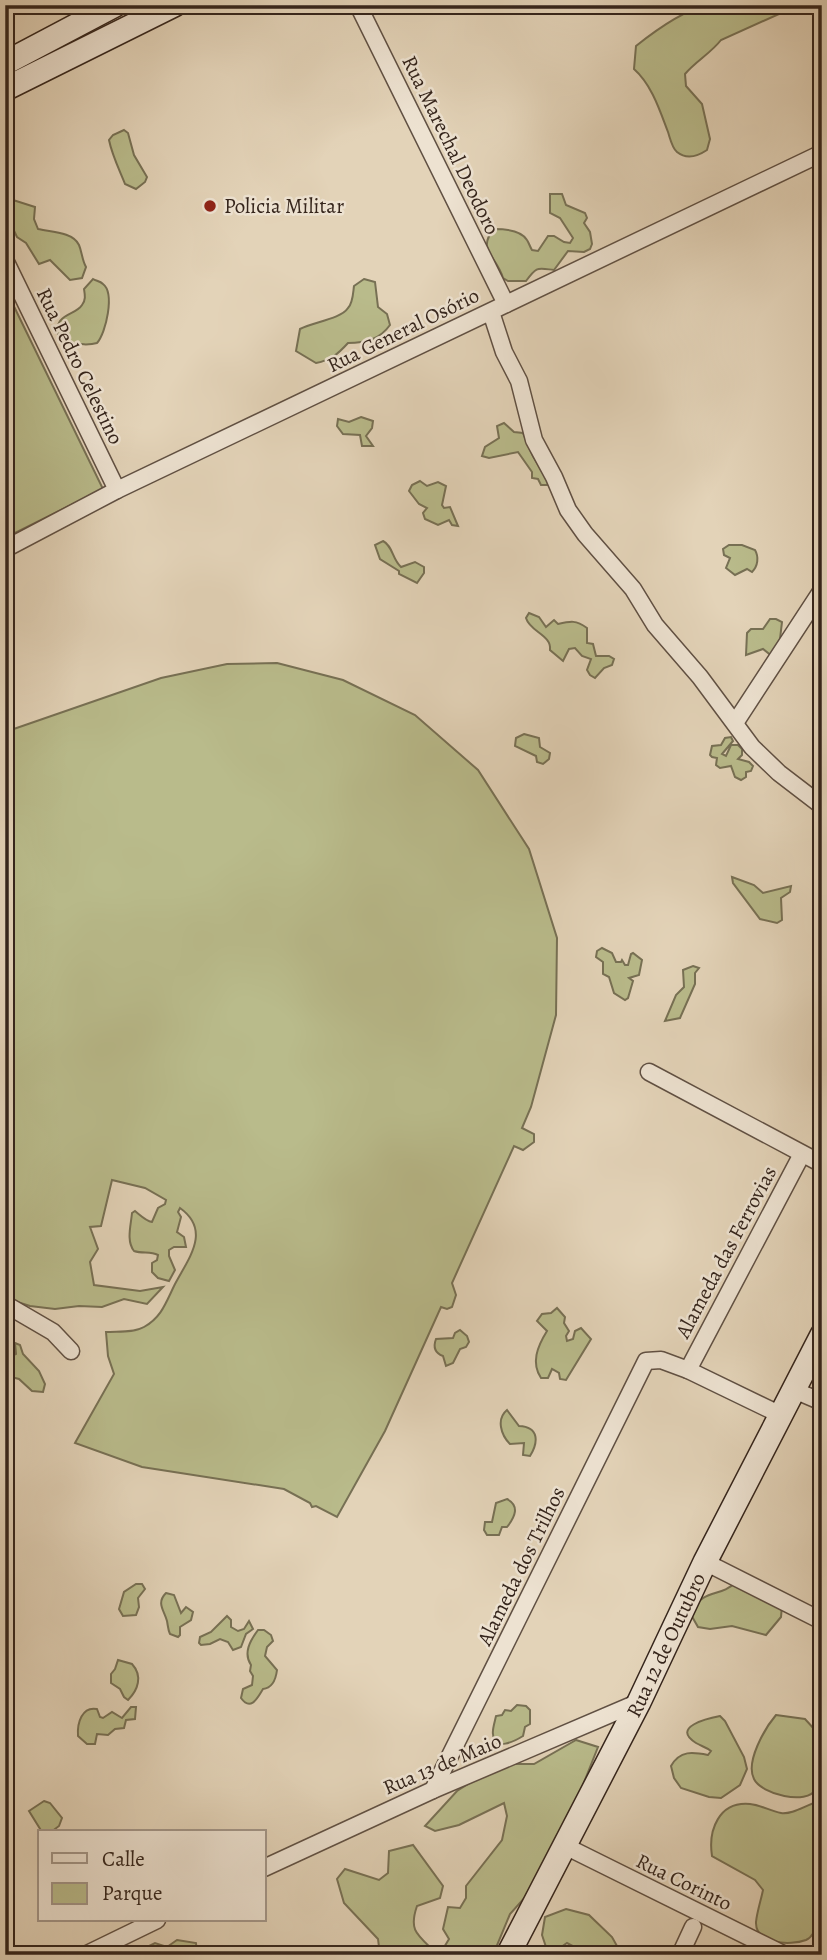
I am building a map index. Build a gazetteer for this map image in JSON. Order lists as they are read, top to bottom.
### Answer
{
  "streets": {
    "main road": ["Rua 12 de Outubro"],
    "street": [
      "Rua Marechal Deodoro",
      "Rua General Osório",
      "Rua Pedro Celestino",
      "Alameda das Ferrovias",
      "Alameda dos Trilhos",
      "Rua 13 de Maio",
      "Rua Corinto"
    ]
  },
  "crossings": [
    ["Rua Marechal Deodoro", "Rua General Osório"],
    ["Rua General Osório", "Rua Pedro Celestino"],
    ["Alameda das Ferrovias", "Alameda dos Trilhos"],
    ["Alameda dos Trilhos", "Rua 13 de Maio"],
    ["Rua 12 de Outubro", "Rua 13 de Maio"],
    ["Rua 12 de Outubro", "Rua Corinto"]
  ],
  "places": ["Policia Militar"],
  "legend": ["Calle", "Parque"]
}
